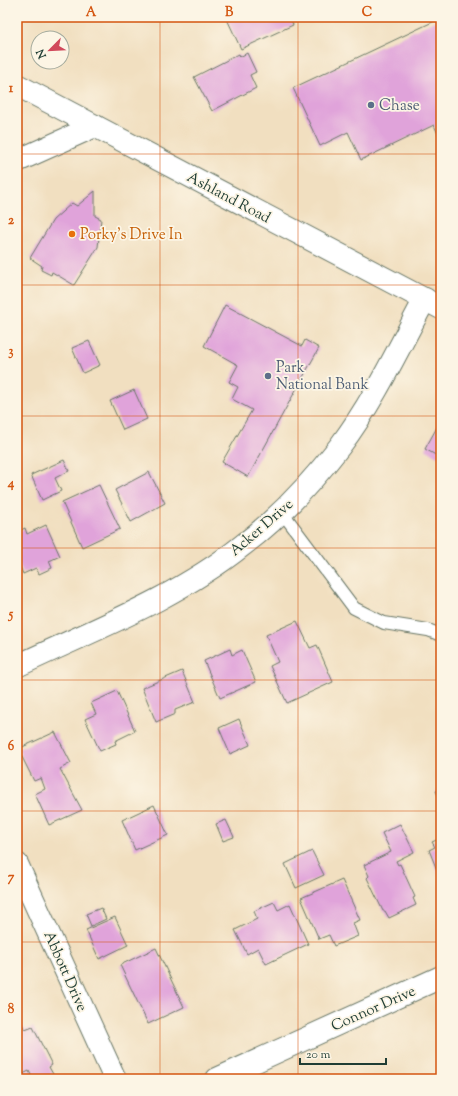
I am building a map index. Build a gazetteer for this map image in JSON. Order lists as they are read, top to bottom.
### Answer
{
  "streets": {
    "street": [
      "Ashland Road",
      "Acker Drive",
      "Abbott Drive",
      "Connor Drive"
    ]
  },
  "crossings": [
    ["Ashland Road", "Acker Drive"]
  ],
  "places": ["Chase", "Porky's Drive In", "Park National Bank"],
  "scale_bar": "20 m",
  "north": "bottom left",
  "grid": {
    "columns": ["A", "B", "C"],
    "rows": [
      "1",
      "2",
      "3",
      "4",
      "5",
      "6",
      "7",
      "8"
    ]
  }
}
